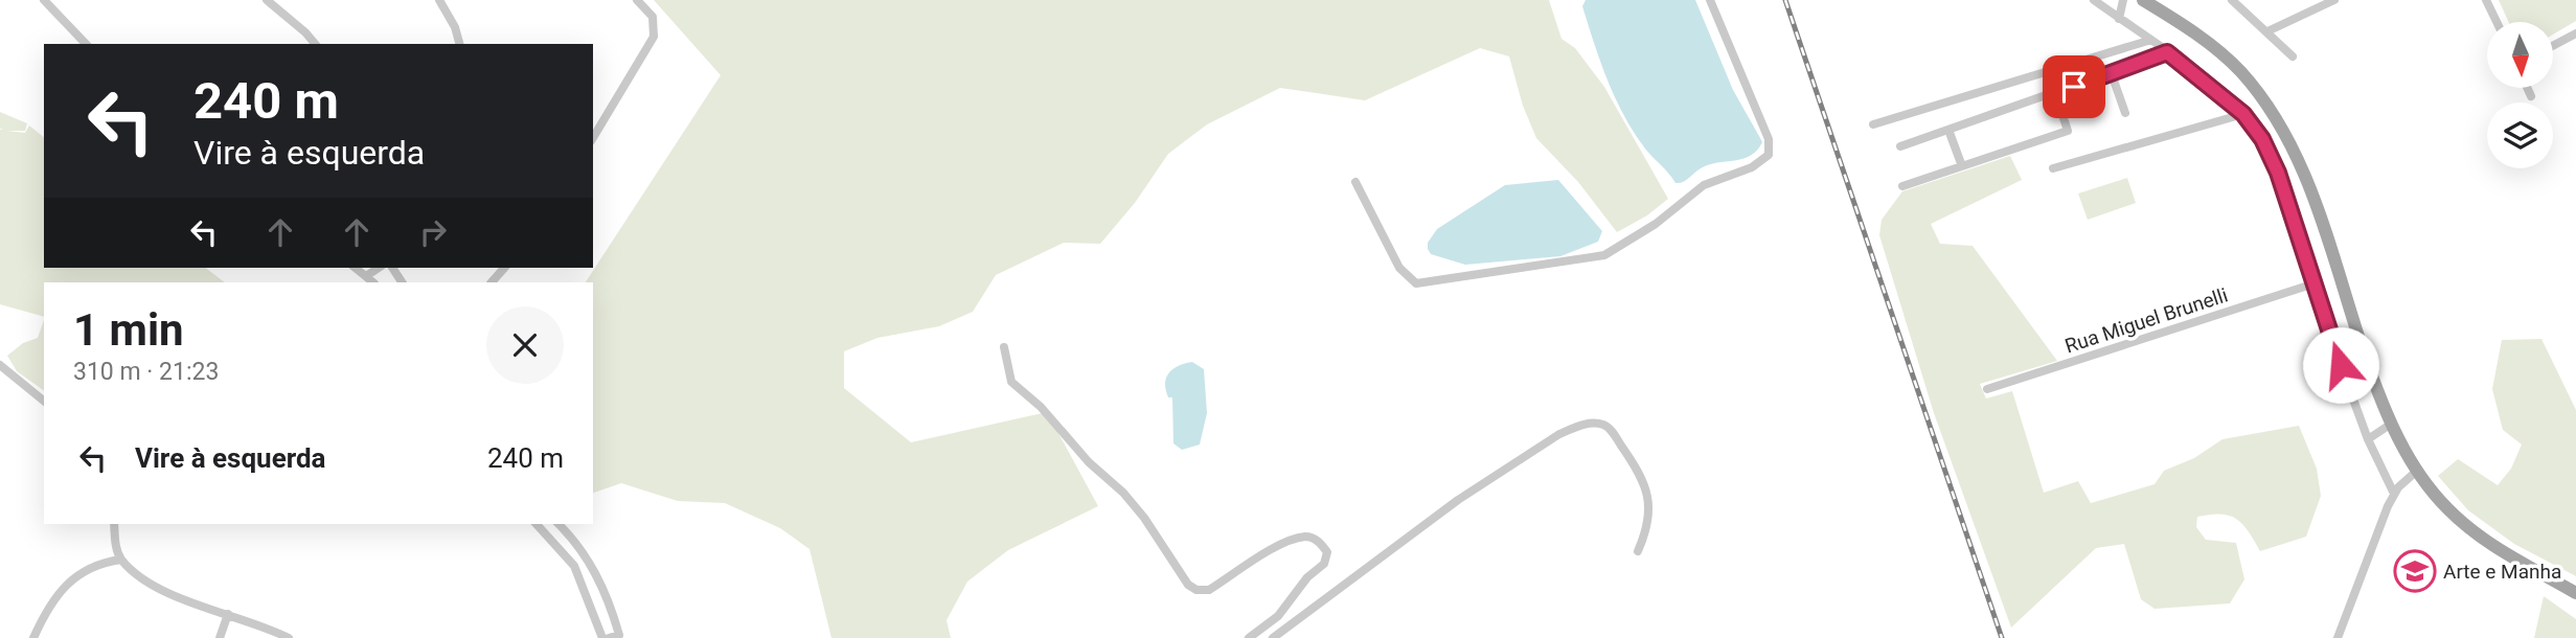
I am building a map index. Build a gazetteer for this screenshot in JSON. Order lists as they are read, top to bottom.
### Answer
{
  "streets": {
    "street": ["Rua Miguel Brunelli"]
  },
  "places": {
    "school or university": ["Arte e Manha"]
  },
  "north": "bottom",
  "page": {
    "turn": ["240 m", "Vire à esquerda"],
    "heading": ["1 min", "310 m · 21:23"],
    "list": [
      {
        "name": "Vire à esquerda",
        "value": "240 m"
      }
    ]
  }
}
